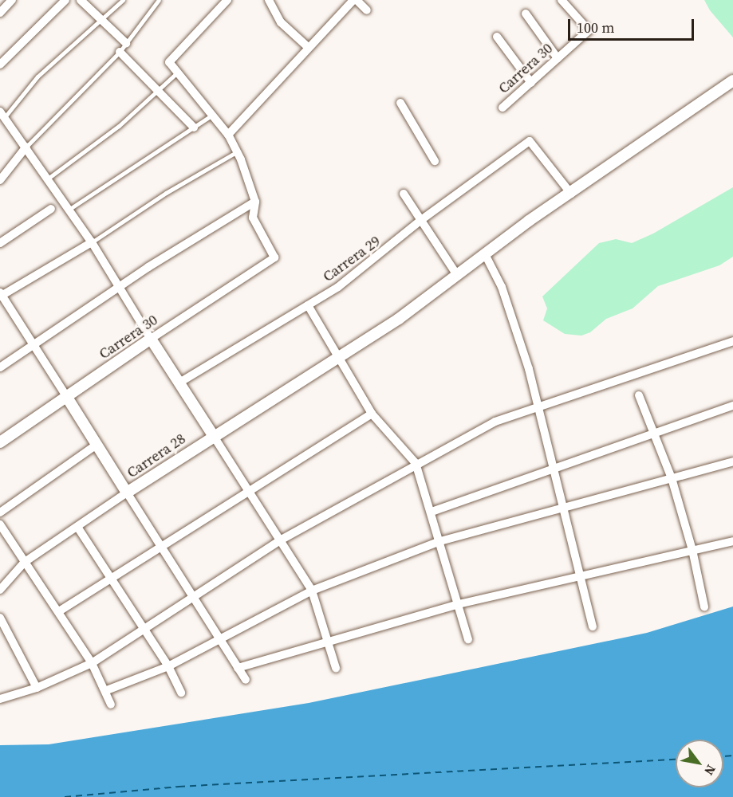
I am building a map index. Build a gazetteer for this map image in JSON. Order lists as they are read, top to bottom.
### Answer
{
  "streets": {
    "main road": ["Carrera 30", "Carrera 28"],
    "street": ["Carrera 29"]
  },
  "crossings": [
    ["Carrera 29", "Carrera 28"]
  ],
  "scale_bar": "100 m",
  "north": "bottom right"
}
